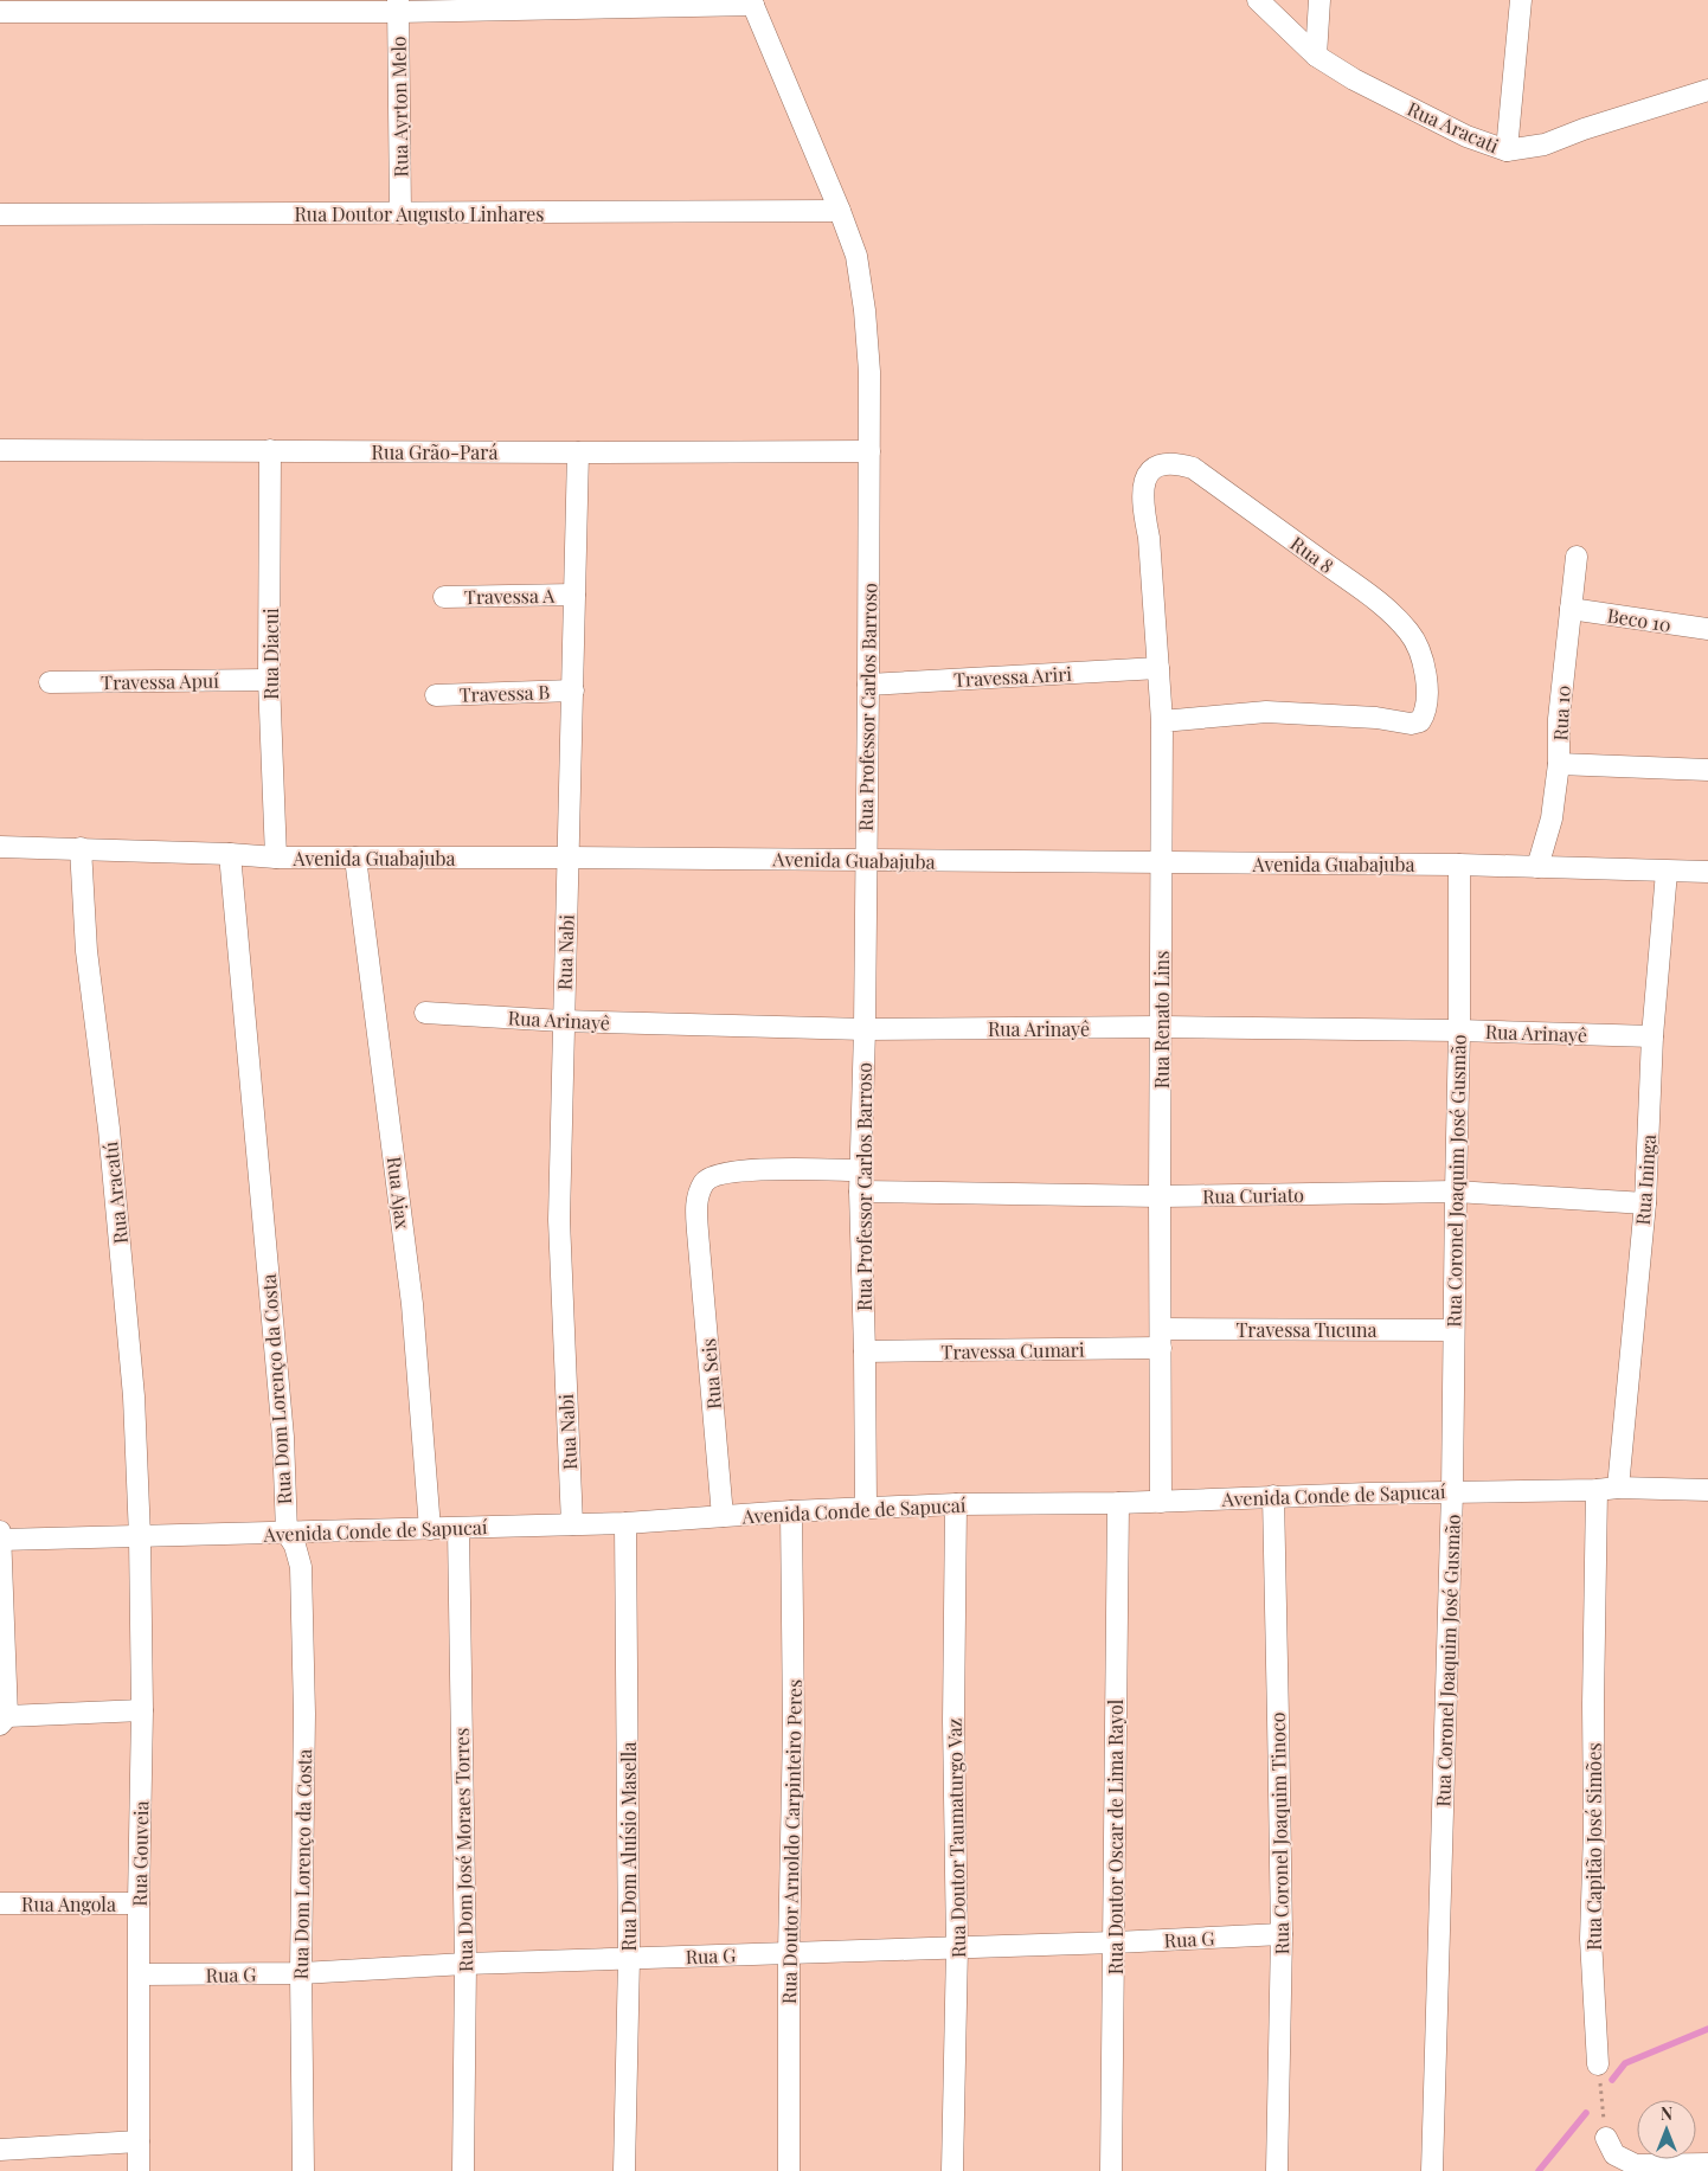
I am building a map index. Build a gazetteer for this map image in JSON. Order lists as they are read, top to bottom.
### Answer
{
  "streets": {
    "street": [
      "Rua Ayrton Melo",
      "Rua Aracati",
      "Rua Doutor Augusto Linhares",
      "Rua Grão-Pará",
      "Rua 8",
      "Travessa A",
      "Beco 10",
      "Rua Diacui",
      "Travessa Ariri",
      "Travessa Apuí",
      "Travessa B",
      "Rua Professor Carlos Barroso",
      "Rua 10",
      "Avenida Guabajuba",
      "Rua Nabi",
      "Rua Arinayê",
      "Rua Renato Lins",
      "Rua Ininga",
      "Rua Coronel Joaquim José Gusmão",
      "Rua Aracatú",
      "Rua Ajax",
      "Rua Curiato",
      "Travessa Tucuna",
      "Travessa Cumari",
      "Rua Seis",
      "Rua Dom Lorenço da Costa",
      "Avenida Conde de Sapucaí",
      "Rua Coronel Joaquim Tinoco",
      "Rua Doutor Oscar de Lima Rayol",
      "Rua Doutor Taumaturgo Vaz",
      "Rua Doutor Arnoldo Carpinteiro Peres",
      "Rua Dom Aluísio Masella",
      "Rua Capitão José Simões",
      "Rua Dom José Moraes Torres",
      "Rua Gouveia",
      "Rua Angola",
      "Rua G"
    ]
  },
  "crossings": [
    ["Rua Ayrton Melo", "Rua Doutor Augusto Linhares"],
    ["Rua Doutor Augusto Linhares", "Rua Professor Carlos Barroso"],
    ["Rua Grão-Pará", "Rua Diacui"],
    ["Rua Grão-Pará", "Rua Professor Carlos Barroso"],
    ["Rua Grão-Pará", "Rua Nabi"],
    ["Rua 8", "Rua Renato Lins"],
    ["Travessa A", "Rua Nabi"],
    ["Beco 10", "Rua 10"],
    ["Rua Diacui", "Travessa Apuí"],
    ["Rua Diacui", "Avenida Guabajuba"],
    ["Travessa Ariri", "Rua Professor Carlos Barroso"],
    ["Travessa Ariri", "Rua Renato Lins"],
    ["Travessa B", "Rua Nabi"],
    ["Rua Professor Carlos Barroso", "Avenida Guabajuba"],
    ["Rua Professor Carlos Barroso", "Rua Arinayê"],
    ["Rua Professor Carlos Barroso", "Rua Curiato"],
    ["Rua Professor Carlos Barroso", "Travessa Cumari"],
    ["Rua Professor Carlos Barroso", "Rua Seis"],
    ["Rua Professor Carlos Barroso", "Avenida Conde de Sapucaí"],
    ["Rua 10", "Avenida Guabajuba"],
    ["Avenida Guabajuba", "Rua Nabi"],
    ["Avenida Guabajuba", "Rua Renato Lins"],
    ["Avenida Guabajuba", "Rua Ininga"],
    ["Avenida Guabajuba", "Rua Coronel Joaquim José Gusmão"],
    ["Avenida Guabajuba", "Rua Aracatú"],
    ["Avenida Guabajuba", "Rua Ajax"],
    ["Avenida Guabajuba", "Rua Dom Lorenço da Costa"],
    ["Rua Nabi", "Rua Arinayê"],
    ["Rua Nabi", "Avenida Conde de Sapucaí"],
    ["Rua Arinayê", "Rua Renato Lins"],
    ["Rua Arinayê", "Rua Ininga"],
    ["Rua Arinayê", "Rua Coronel Joaquim José Gusmão"],
    ["Rua Renato Lins", "Rua Curiato"],
    ["Rua Renato Lins", "Travessa Tucuna"],
    ["Rua Renato Lins", "Travessa Cumari"],
    ["Rua Renato Lins", "Avenida Conde de Sapucaí"],
    ["Rua Ininga", "Rua Curiato"],
    ["Rua Ininga", "Avenida Conde de Sapucaí"],
    ["Rua Coronel Joaquim José Gusmão", "Rua Curiato"],
    ["Rua Coronel Joaquim José Gusmão", "Travessa Tucuna"],
    ["Rua Coronel Joaquim José Gusmão", "Avenida Conde de Sapucaí"],
    ["Rua Aracatú", "Avenida Conde de Sapucaí"],
    ["Rua Aracatú", "Rua Gouveia"],
    ["Rua Ajax", "Avenida Conde de Sapucaí"],
    ["Travessa Tucuna", "Travessa Cumari"],
    ["Rua Seis", "Avenida Conde de Sapucaí"],
    ["Rua Dom Lorenço da Costa", "Avenida Conde de Sapucaí"],
    ["Rua Dom Lorenço da Costa", "Rua G"],
    ["Avenida Conde de Sapucaí", "Rua Coronel Joaquim Tinoco"],
    ["Avenida Conde de Sapucaí", "Rua Doutor Oscar de Lima Rayol"],
    ["Avenida Conde de Sapucaí", "Rua Doutor Taumaturgo Vaz"],
    ["Avenida Conde de Sapucaí", "Rua Doutor Arnoldo Carpinteiro Peres"],
    ["Avenida Conde de Sapucaí", "Rua Dom Aluísio Masella"],
    ["Avenida Conde de Sapucaí", "Rua Capitão José Simões"],
    ["Avenida Conde de Sapucaí", "Rua Dom José Moraes Torres"],
    ["Avenida Conde de Sapucaí", "Rua Gouveia"],
    ["Rua Coronel Joaquim Tinoco", "Rua G"],
    ["Rua Doutor Oscar de Lima Rayol", "Rua G"],
    ["Rua Doutor Taumaturgo Vaz", "Rua G"],
    ["Rua Doutor Arnoldo Carpinteiro Peres", "Rua G"],
    ["Rua Dom Aluísio Masella", "Rua G"],
    ["Rua Dom José Moraes Torres", "Rua G"],
    ["Rua Gouveia", "Rua Angola"],
    ["Rua Gouveia", "Rua G"]
  ],
  "north": "top"
}
